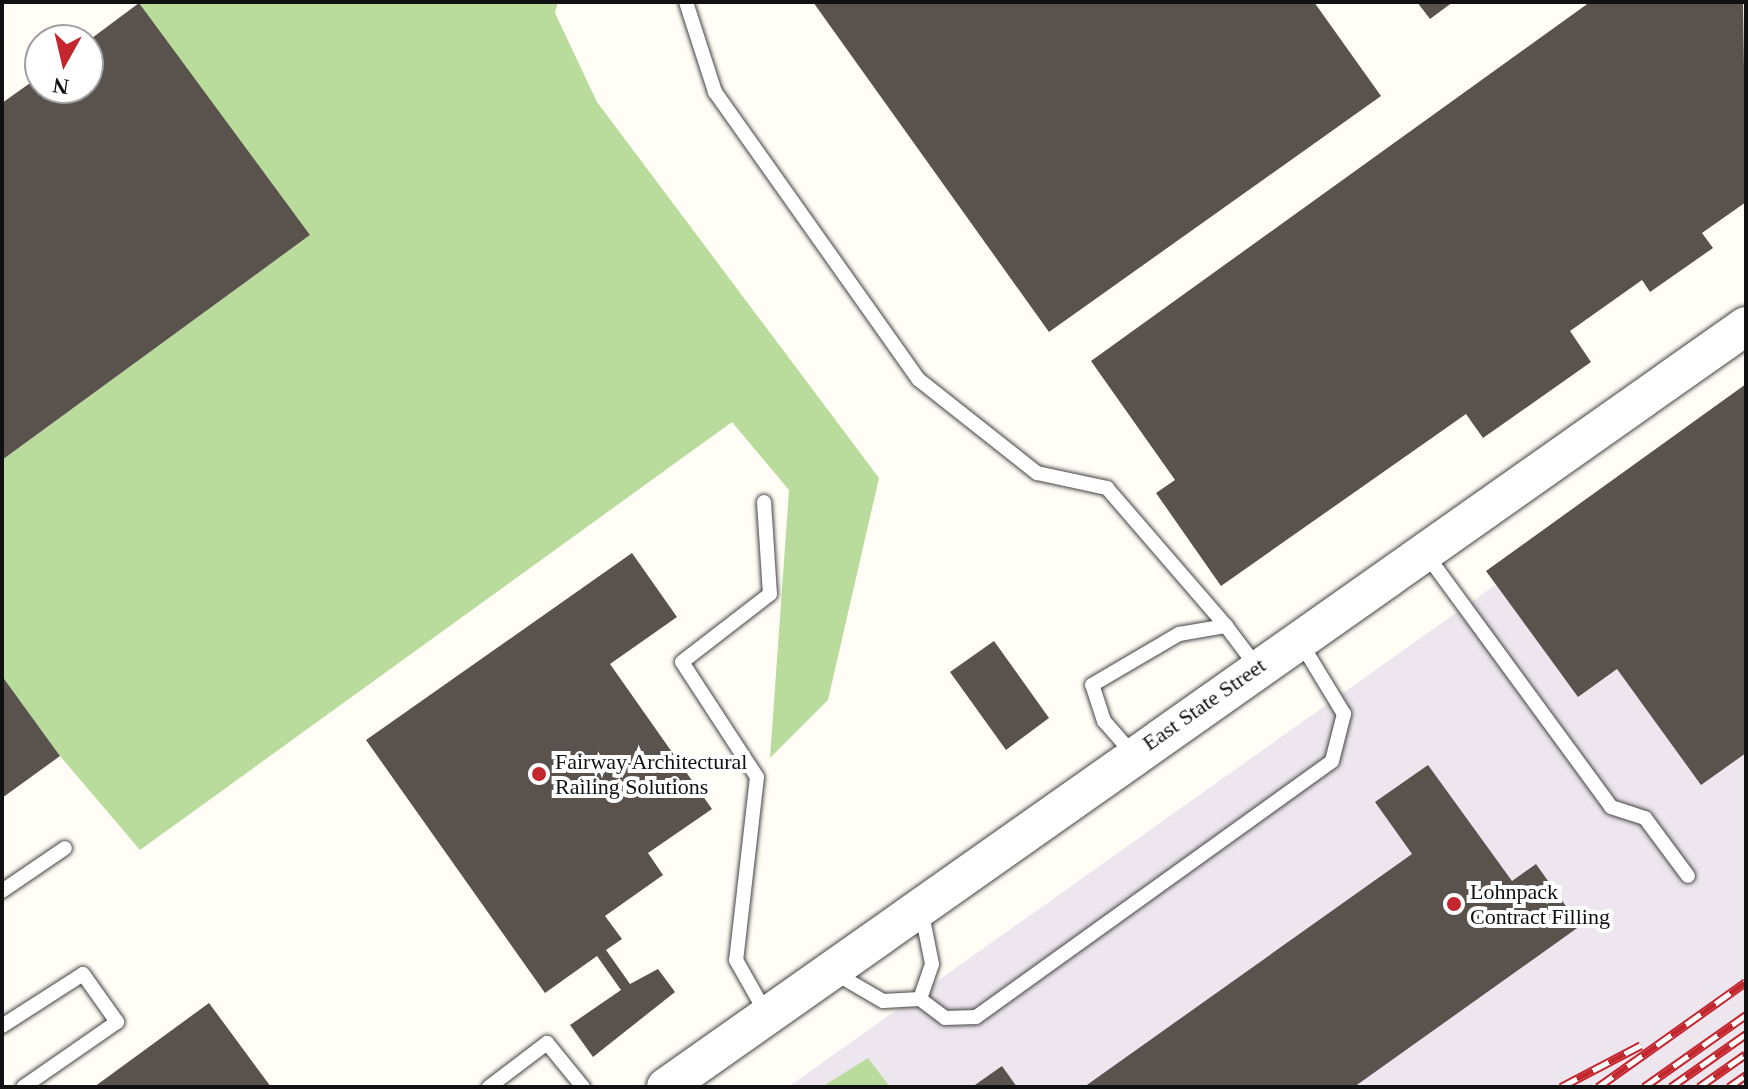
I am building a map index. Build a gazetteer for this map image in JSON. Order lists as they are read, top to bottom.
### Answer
{
  "streets": {
    "street": ["East State Street"]
  },
  "places": ["Fairway Architectural Railing Solutions", "Lohnpack Contract Filling"],
  "north": "bottom"
}
